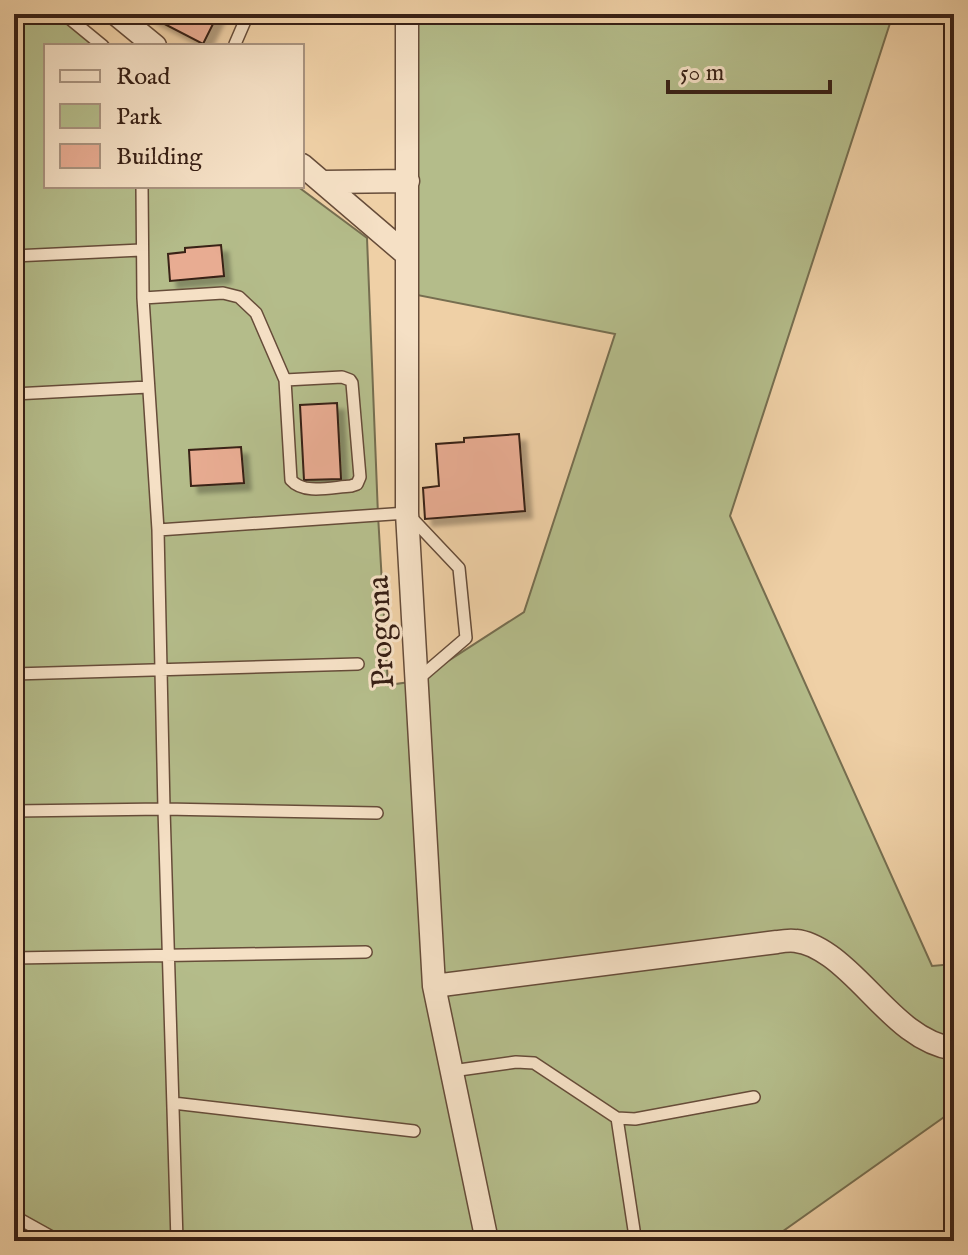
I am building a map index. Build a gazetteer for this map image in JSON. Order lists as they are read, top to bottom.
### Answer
{
  "streets": {
    "street": ["Progona"]
  },
  "legend": ["Road", "Park", "Building"],
  "scale_bar": "50 m"
}
